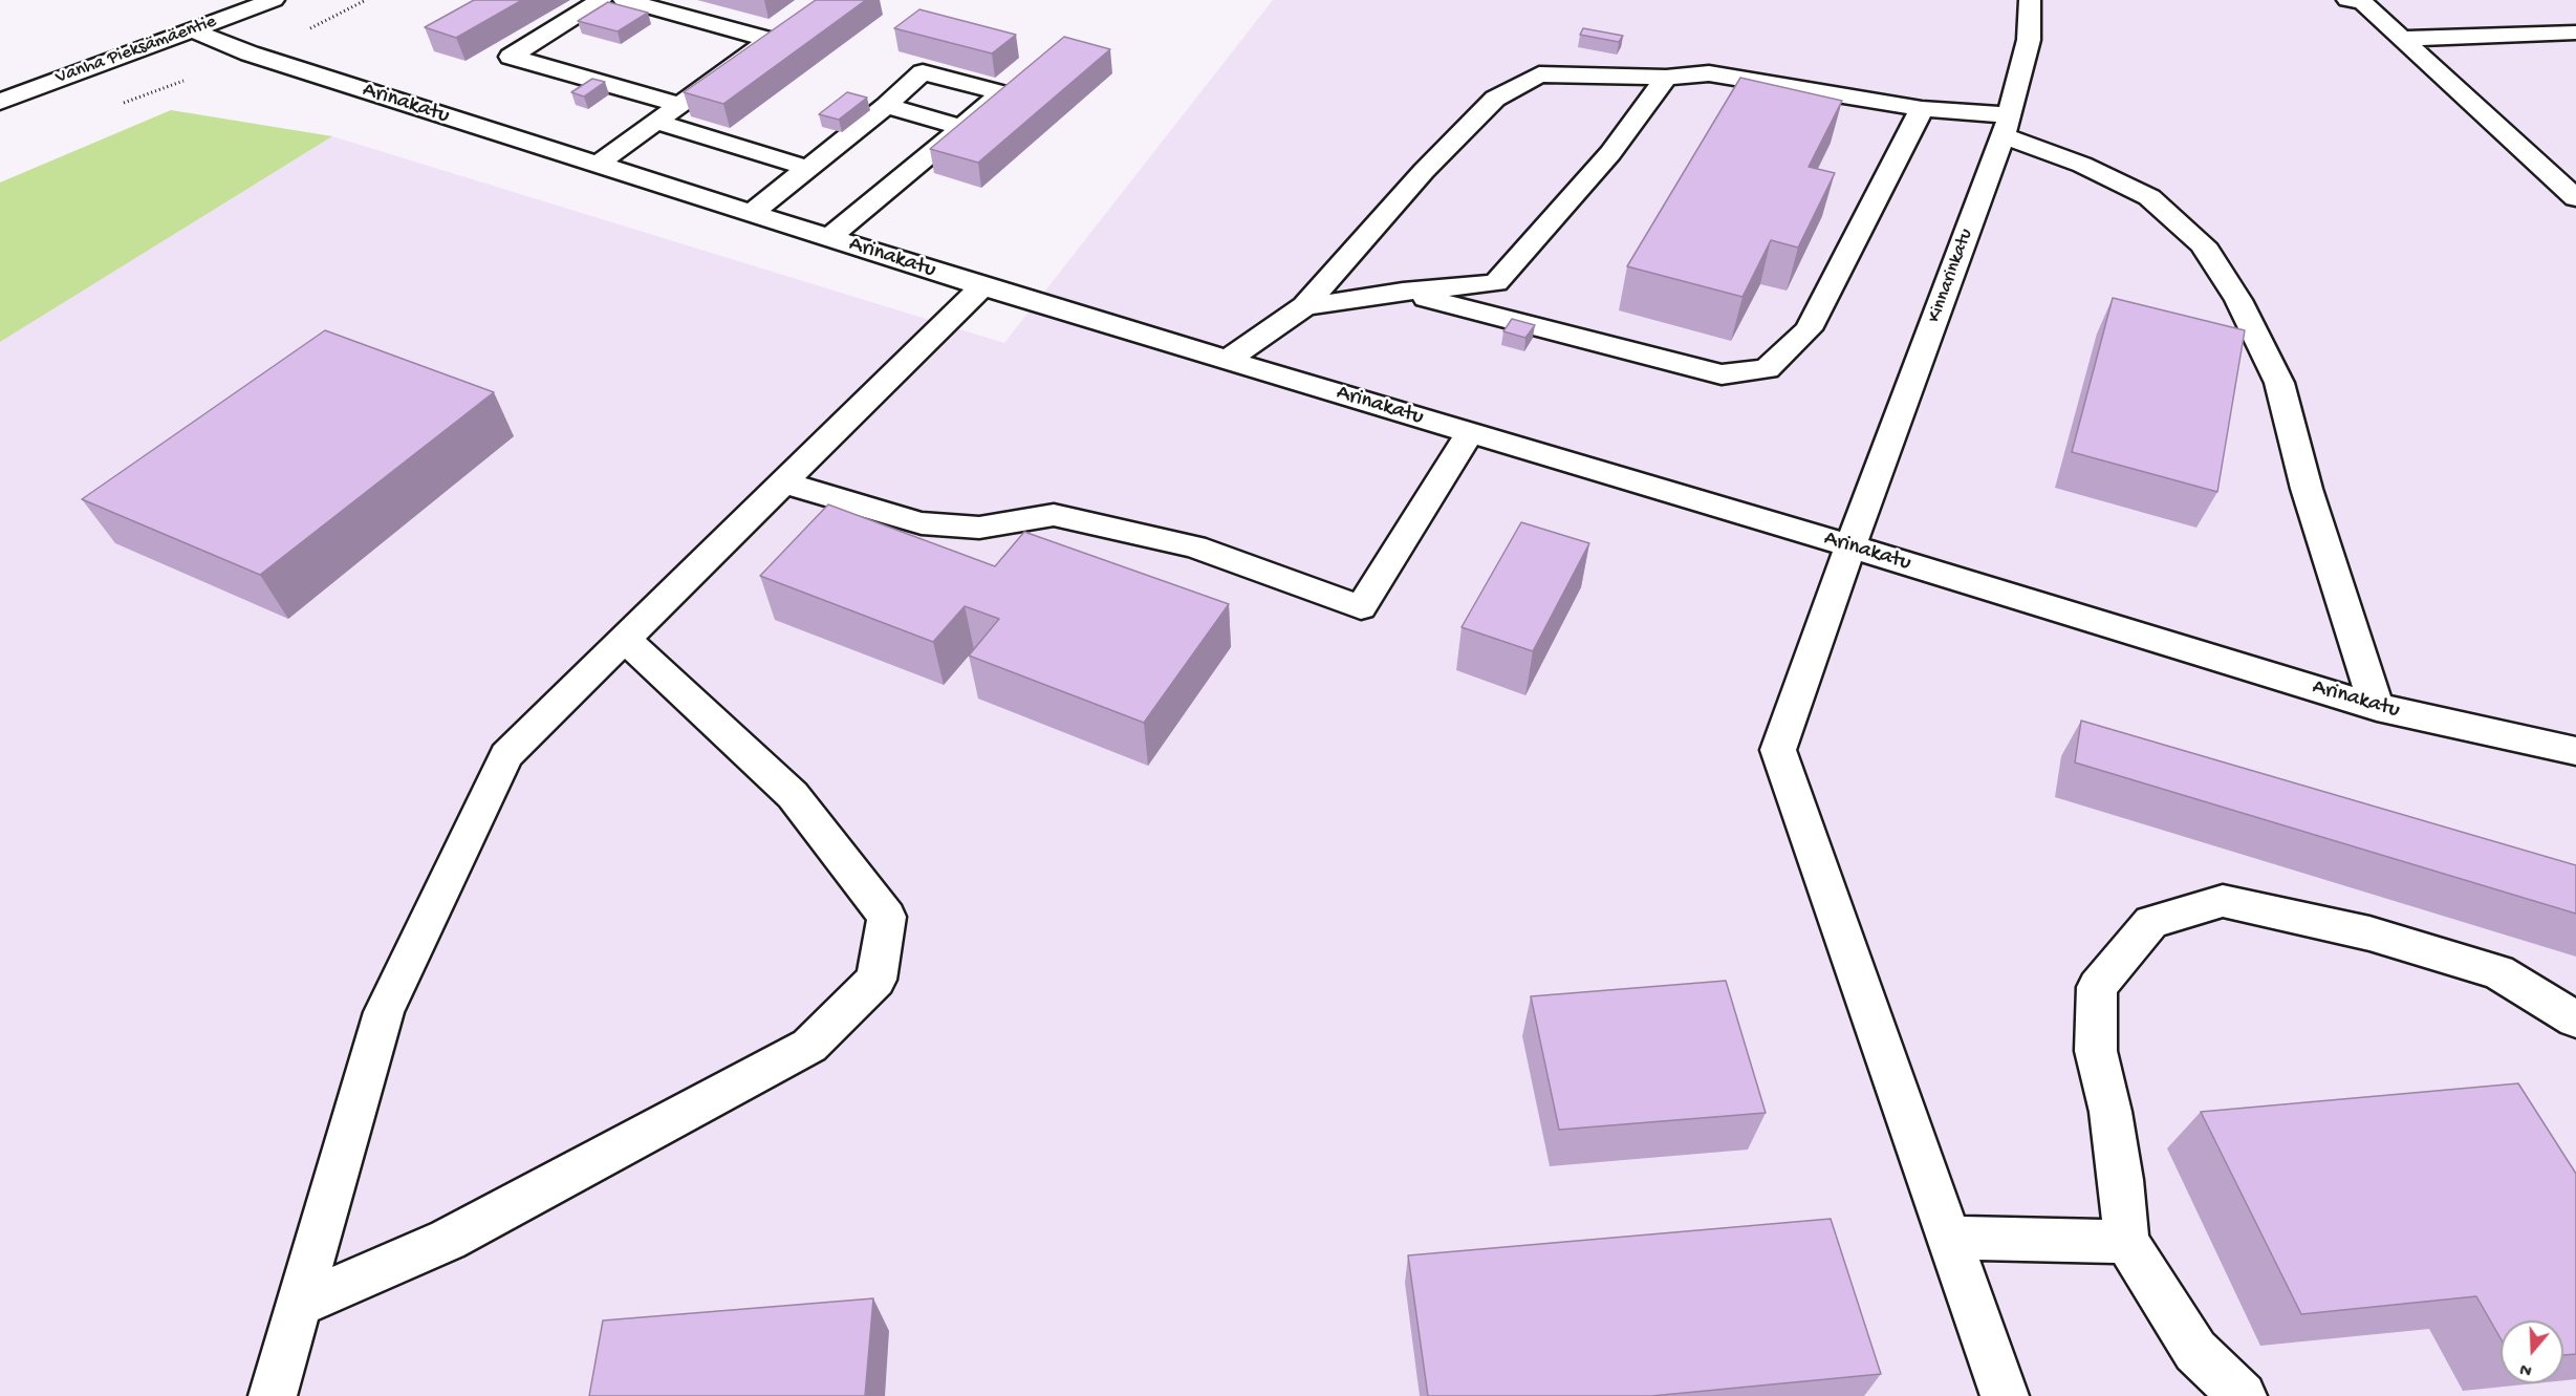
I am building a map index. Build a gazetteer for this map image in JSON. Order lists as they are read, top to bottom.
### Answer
{
  "streets": {
    "street": ["Vanha Pieksämäentie", "Arinakatu", "Kinnarinkatu"]
  },
  "crossings": [
    ["Vanha Pieksämäentie", "Arinakatu"],
    ["Arinakatu", "Kinnarinkatu"]
  ],
  "north": "bottom"
}
